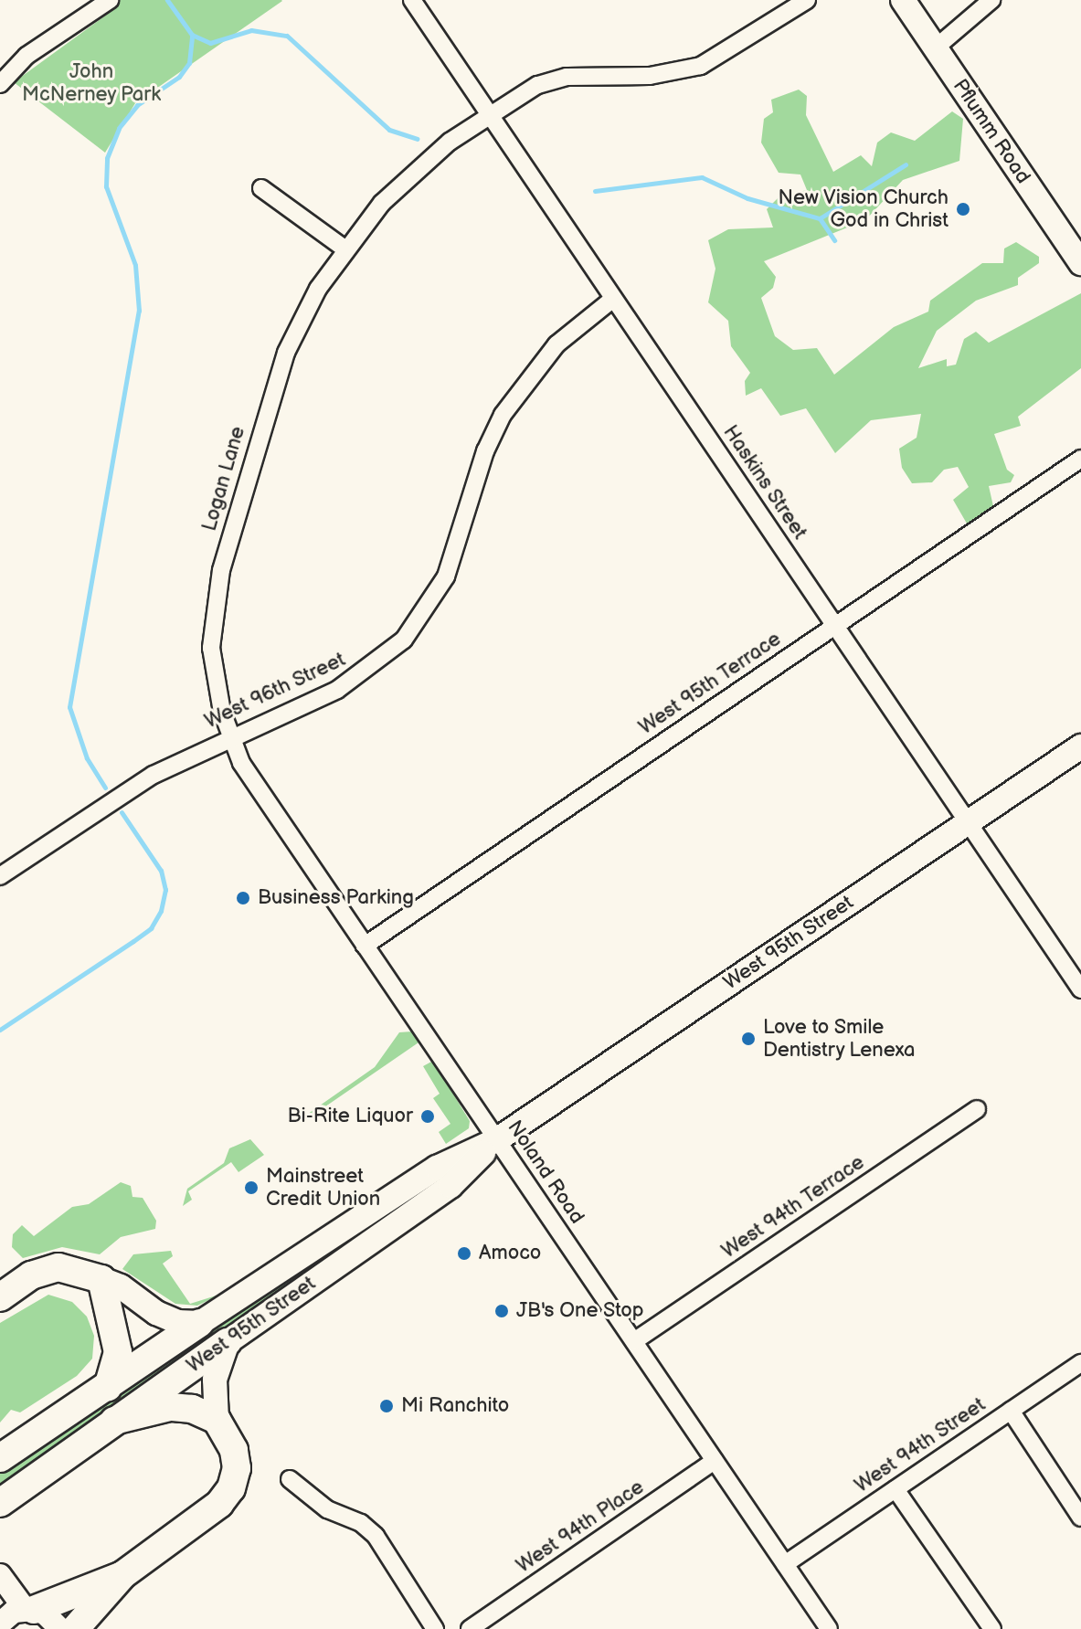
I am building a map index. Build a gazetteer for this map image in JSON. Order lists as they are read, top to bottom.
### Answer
{
  "streets": {
    "main road": ["Pflumm Road", "West 95th Street"],
    "street": [
      "Logan Lane",
      "Haskins Street",
      "West 95th Terrace",
      "West 96th Street",
      "Noland Road",
      "West 94th Terrace",
      "West 94th Street",
      "West 94th Place"
    ]
  },
  "crossings": [
    ["Logan Lane", "Haskins Street"],
    ["Logan Lane", "West 96th Street"],
    ["Logan Lane", "Noland Road"],
    ["Haskins Street", "West 95th Terrace"],
    ["Haskins Street", "West 96th Street"],
    ["Haskins Street", "West 95th Street"],
    ["West 95th Terrace", "Noland Road"],
    ["West 96th Street", "Noland Road"],
    ["West 95th Street", "Noland Road"],
    ["Noland Road", "West 94th Terrace"],
    ["Noland Road", "West 94th Street"],
    ["Noland Road", "West 94th Place"]
  ],
  "parks": ["John McNerney Park"],
  "places": [
    "New Vision Church God in Christ",
    "Business Parking",
    "Love to Smile Dentistry Lenexa",
    "Bi-Rite Liquor",
    "Mainstreet Credit Union",
    "Amoco",
    "JB's One Stop",
    "Mi Ranchito"
  ]
}
